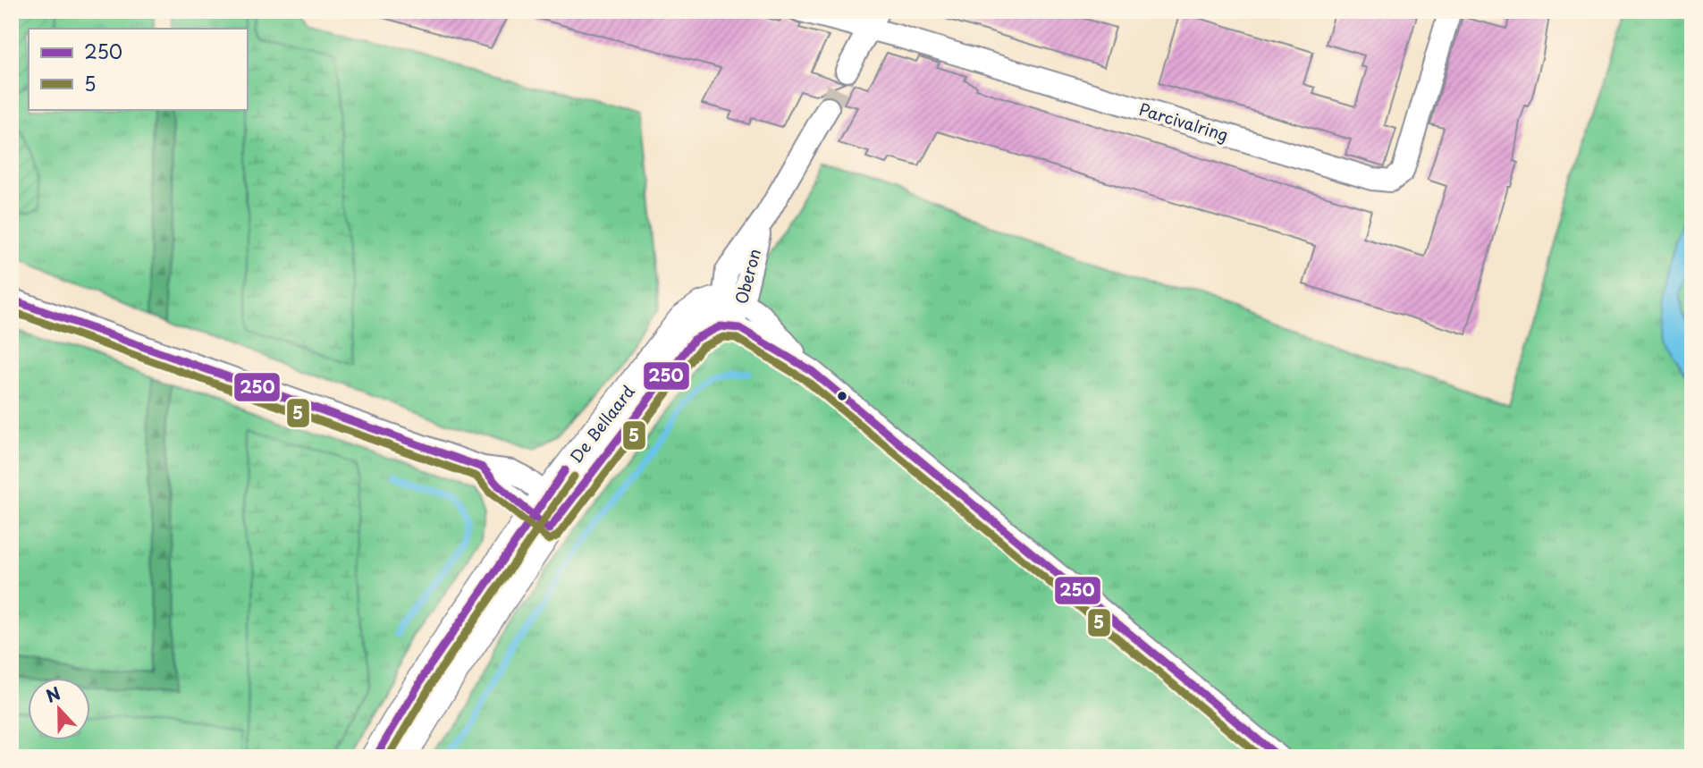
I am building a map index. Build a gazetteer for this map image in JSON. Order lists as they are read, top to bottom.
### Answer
{
  "streets": {
    "street": ["Parcivalring", "Oberon", "De Bellaard"]
  },
  "crossings": [
    ["Oberon", "De Bellaard"]
  ],
  "lines": ["transit line 250", "transit line 5"],
  "legend": ["250", "5"],
  "north": "top"
}
